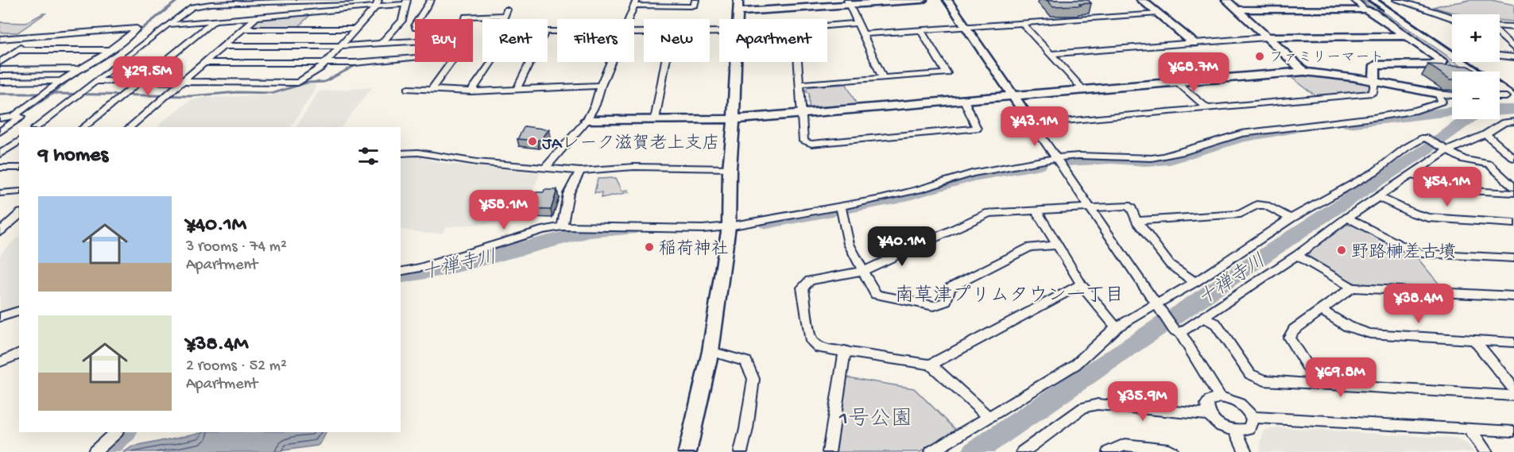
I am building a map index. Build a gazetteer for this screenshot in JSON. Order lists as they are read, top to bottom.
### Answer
{
  "districts": ["南草津プリムタウン一丁目"],
  "water": ["十禅寺川"],
  "parks": ["1号公園"],
  "places": [
    "ファミリーマート",
    "JAレーク滋賀老上支店",
    "稲荷神社",
    "野路榊差古墳"
  ],
  "page": {
    "map_buttons": ["+", "−"],
    "chip": [
      "Buy",
      "Rent",
      "Filters",
      "New",
      "Apartment"
    ],
    "price": [
      "¥68.7M",
      "¥29.5M",
      "¥43.1M",
      "¥54.1M",
      "¥58.1M",
      "¥40.1M",
      "¥38.4M",
      "¥69.8M",
      "¥35.9M"
    ],
    "heading": "9 homes",
    "list": [
      {
        "name": "¥40.1M",
        "note": "3 rooms · 74 m² · Apartment"
      },
      {
        "name": "¥38.4M",
        "note": "2 rooms · 52 m² · Apartment"
      }
    ]
  }
}
